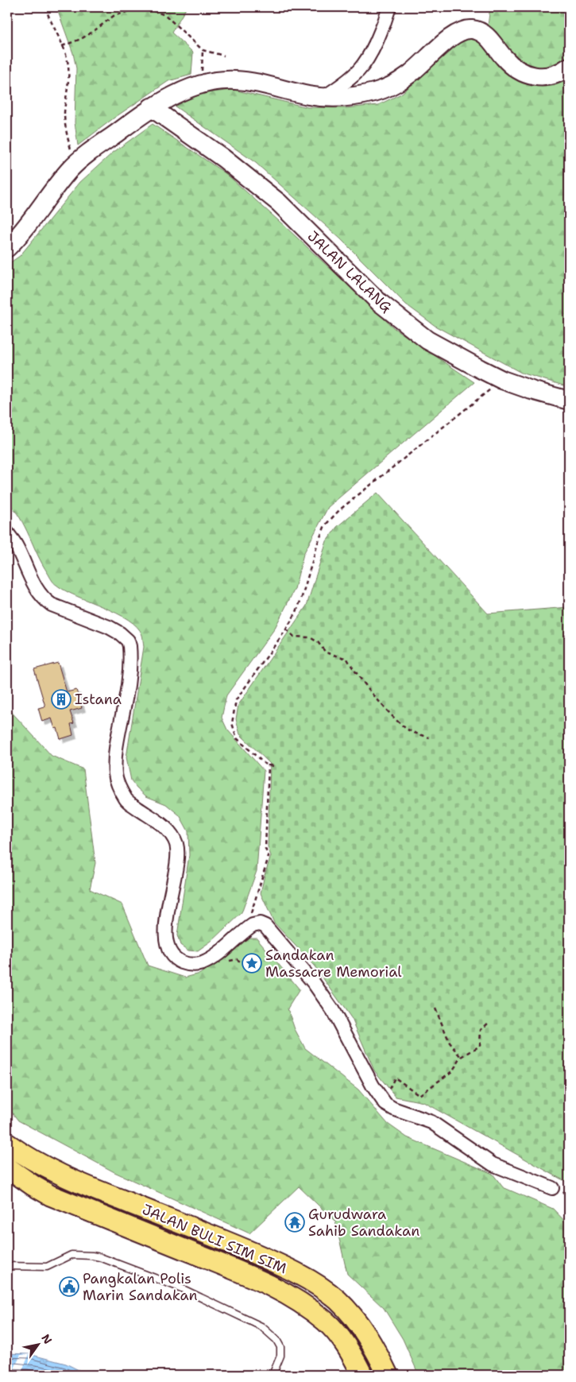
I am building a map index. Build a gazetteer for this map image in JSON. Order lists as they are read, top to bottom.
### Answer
{
  "streets": {
    "main road": ["JALAN BULI SIM SIM"],
    "street": ["JALAN LALANG"]
  },
  "places": {
    "building": ["Istana"],
    "place": ["Sandakan Massacre Memorial"],
    "temple": ["Gurudwara Sahib Sandakan"],
    "public building": ["Pangkalan Polis Marin Sandakan"]
  },
  "north": "top right"
}
